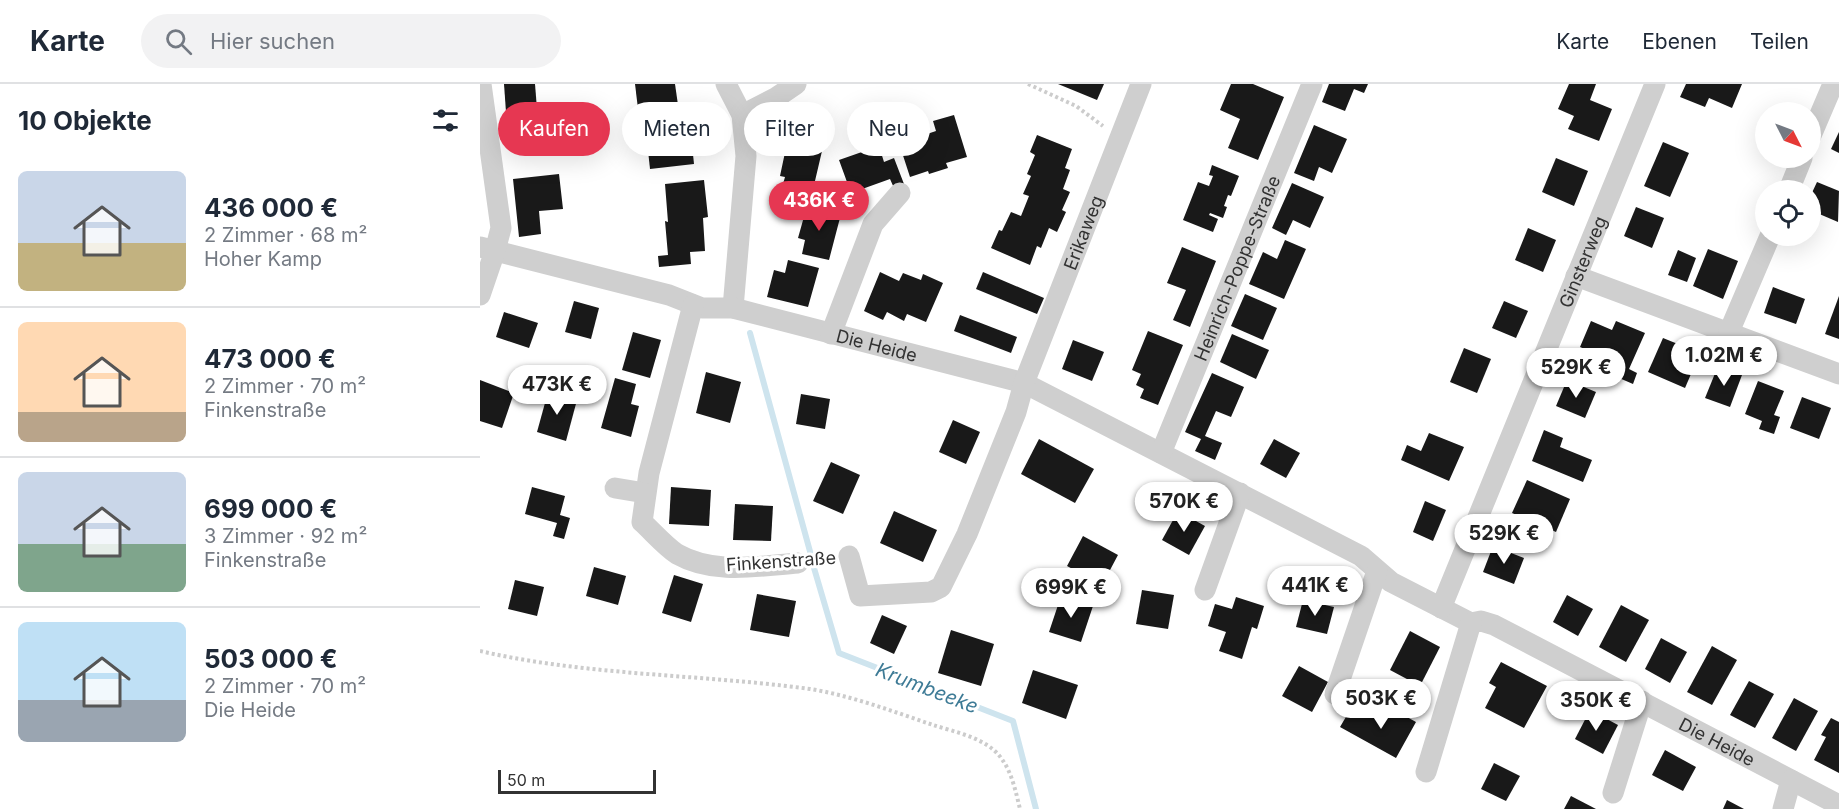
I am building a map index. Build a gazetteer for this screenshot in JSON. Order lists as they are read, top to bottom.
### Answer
{
  "streets": {
    "street": [
      "Erikaweg",
      "Ginsterweg",
      "Heinrich-Poppe-Straße",
      "Die Heide",
      "Finkenstraße"
    ]
  },
  "crossings": [
    ["Erikaweg", "Die Heide"],
    ["Erikaweg", "Finkenstraße"],
    ["Ginsterweg", "Die Heide"],
    ["Heinrich-Poppe-Straße", "Die Heide"],
    ["Die Heide", "Finkenstraße"]
  ],
  "water": ["Krumbeeke"],
  "scale_bar": "50 m",
  "north": "bottom right",
  "page": {
    "header": "Karte",
    "search": "Hier suchen",
    "nav": ["Karte", "Ebenen", "Teilen"],
    "heading": "10 Objekte",
    "chip": [
      "Kaufen",
      "Mieten",
      "Filter",
      "Neu"
    ],
    "list": [
      {
        "name": "436 000 €",
        "note": "2 Zimmer · 68 m² · Hoher Kamp"
      },
      {
        "name": "473 000 €",
        "note": "2 Zimmer · 70 m² · Finkenstraße"
      },
      {
        "name": "699 000 €",
        "note": "3 Zimmer · 92 m² · Finkenstraße"
      },
      {
        "name": "503 000 €",
        "note": "2 Zimmer · 70 m² · Die Heide"
      }
    ],
    "price": [
      "436K €",
      "1.02M €",
      "529K €",
      "473K €",
      "570K €",
      "529K €",
      "441K €",
      "699K €",
      "503K €",
      "350K €"
    ],
    "scale": "50 m"
  }
}
